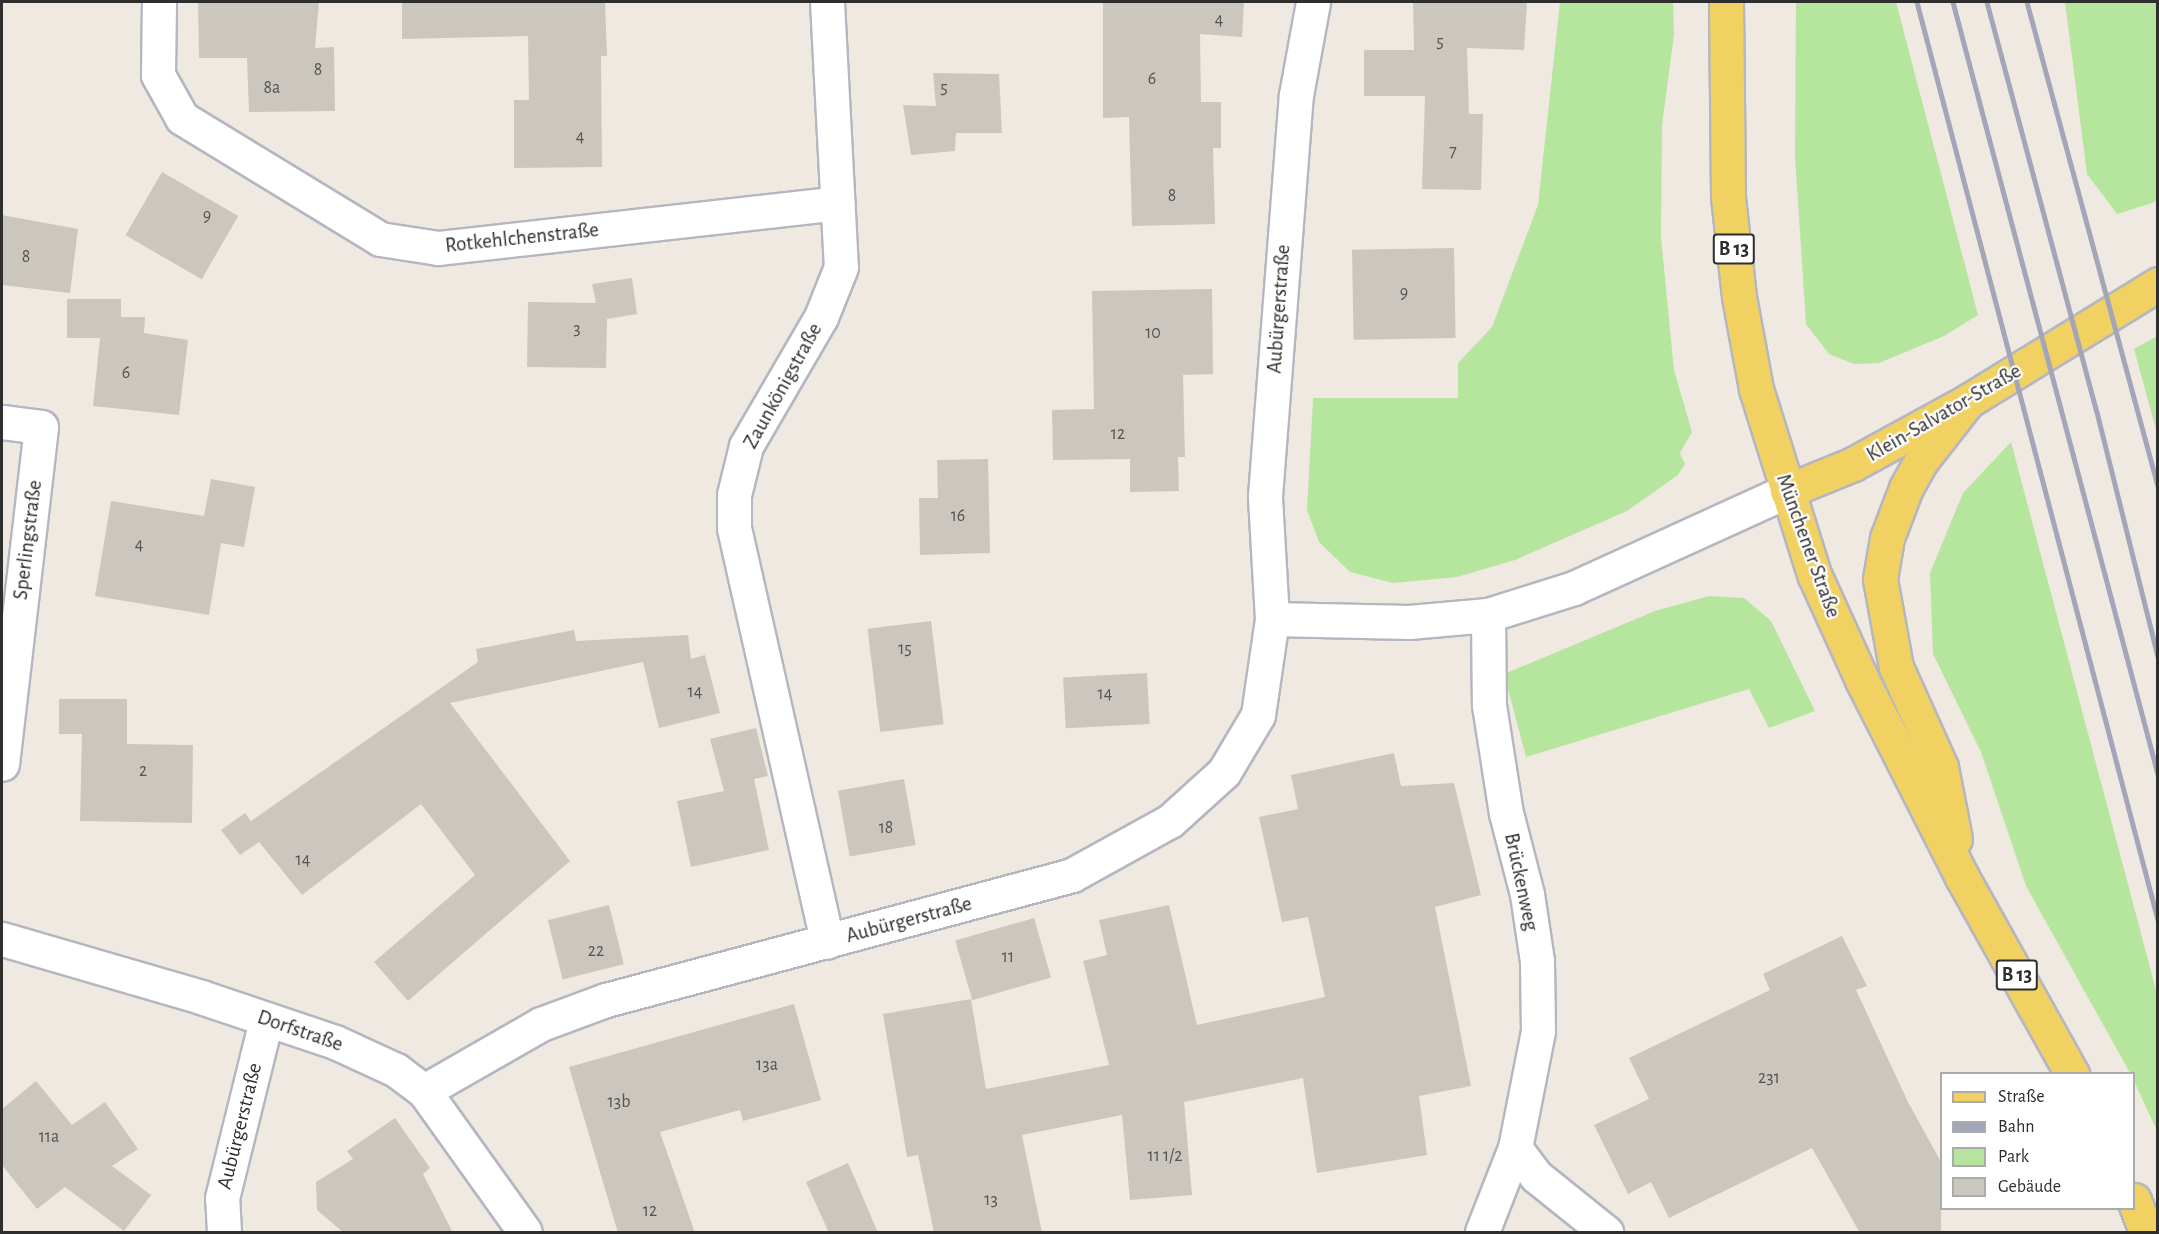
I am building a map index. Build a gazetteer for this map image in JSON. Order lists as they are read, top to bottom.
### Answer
{
  "streets": {
    "main road": ["B 13", "Klein-Salvator-Straße", "Münchener Straße"],
    "street": [
      "Rotkehlchenstraße",
      "Aubürgerstraße",
      "Zaunkönigstraße",
      "Sperlingstraße",
      "Brückenweg",
      "Dorfstraße"
    ]
  },
  "crossings": [
    ["Rotkehlchenstraße", "Zaunkönigstraße"],
    ["Aubürgerstraße", "Zaunkönigstraße"],
    ["Aubürgerstraße", "Dorfstraße"],
    ["Klein-Salvator-Straße", "Münchener Straße"],
    ["Klein-Salvator-Straße", "Brückenweg"]
  ],
  "house_numbers": [
    "4",
    "5",
    "8",
    "6",
    "8a",
    "5",
    "4",
    "7",
    "8",
    "9",
    "8",
    "9",
    "3",
    "10",
    "6",
    "12",
    "16",
    "4",
    "15",
    "14",
    "14",
    "2",
    "18",
    "14",
    "22",
    "11",
    "13a",
    "231",
    "13b",
    "11a",
    "11 1/2",
    "13",
    "12"
  ],
  "legend": [
    "Straße",
    "Bahn",
    "Park",
    "Gebäude"
  ]
}
